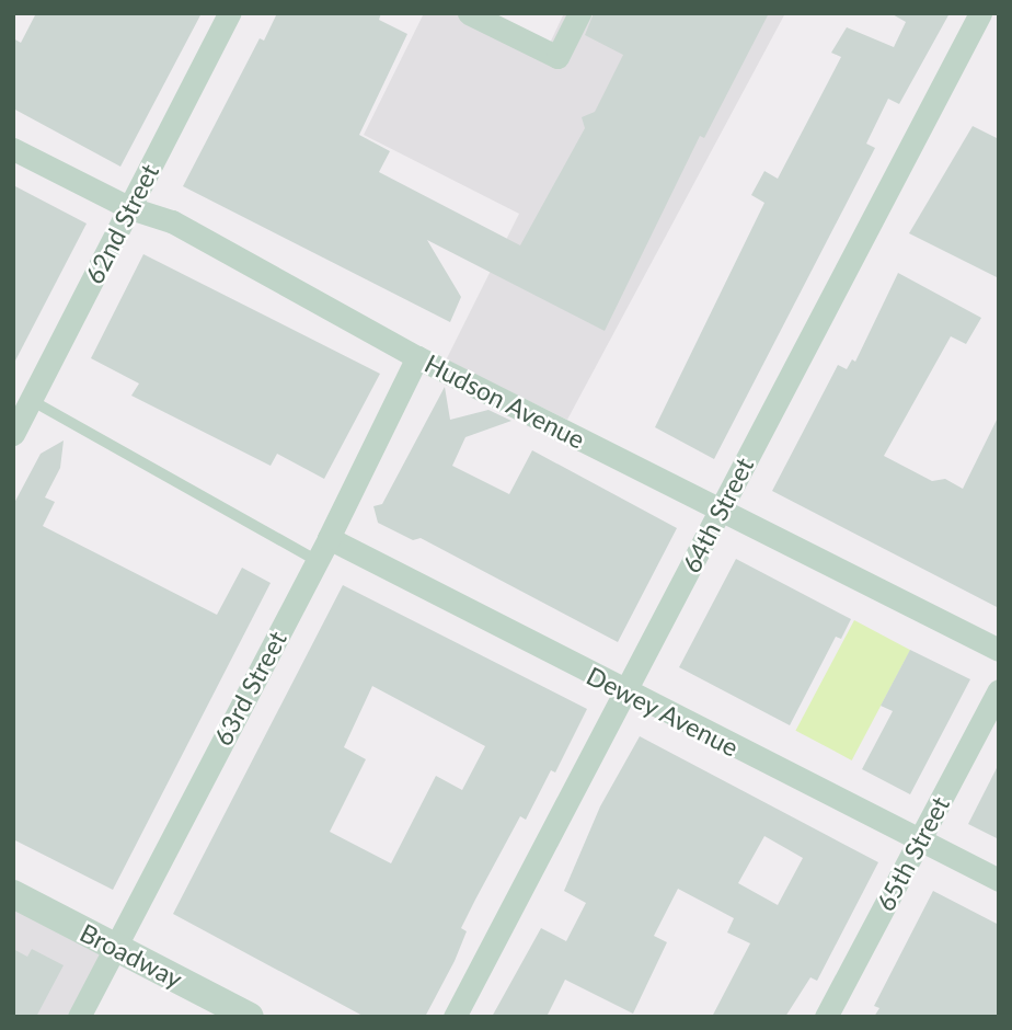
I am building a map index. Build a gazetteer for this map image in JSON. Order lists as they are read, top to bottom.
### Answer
{
  "streets": {
    "street": [
      "62nd Street",
      "Hudson Avenue",
      "64th Street",
      "63rd Street",
      "Dewey Avenue",
      "65th Street",
      "Broadway"
    ]
  },
  "crossings": [
    ["62nd Street", "Hudson Avenue"],
    ["Hudson Avenue", "64th Street"],
    ["Hudson Avenue", "63rd Street"],
    ["64th Street", "Dewey Avenue"],
    ["63rd Street", "Dewey Avenue"],
    ["63rd Street", "Broadway"],
    ["Dewey Avenue", "65th Street"]
  ]
}
